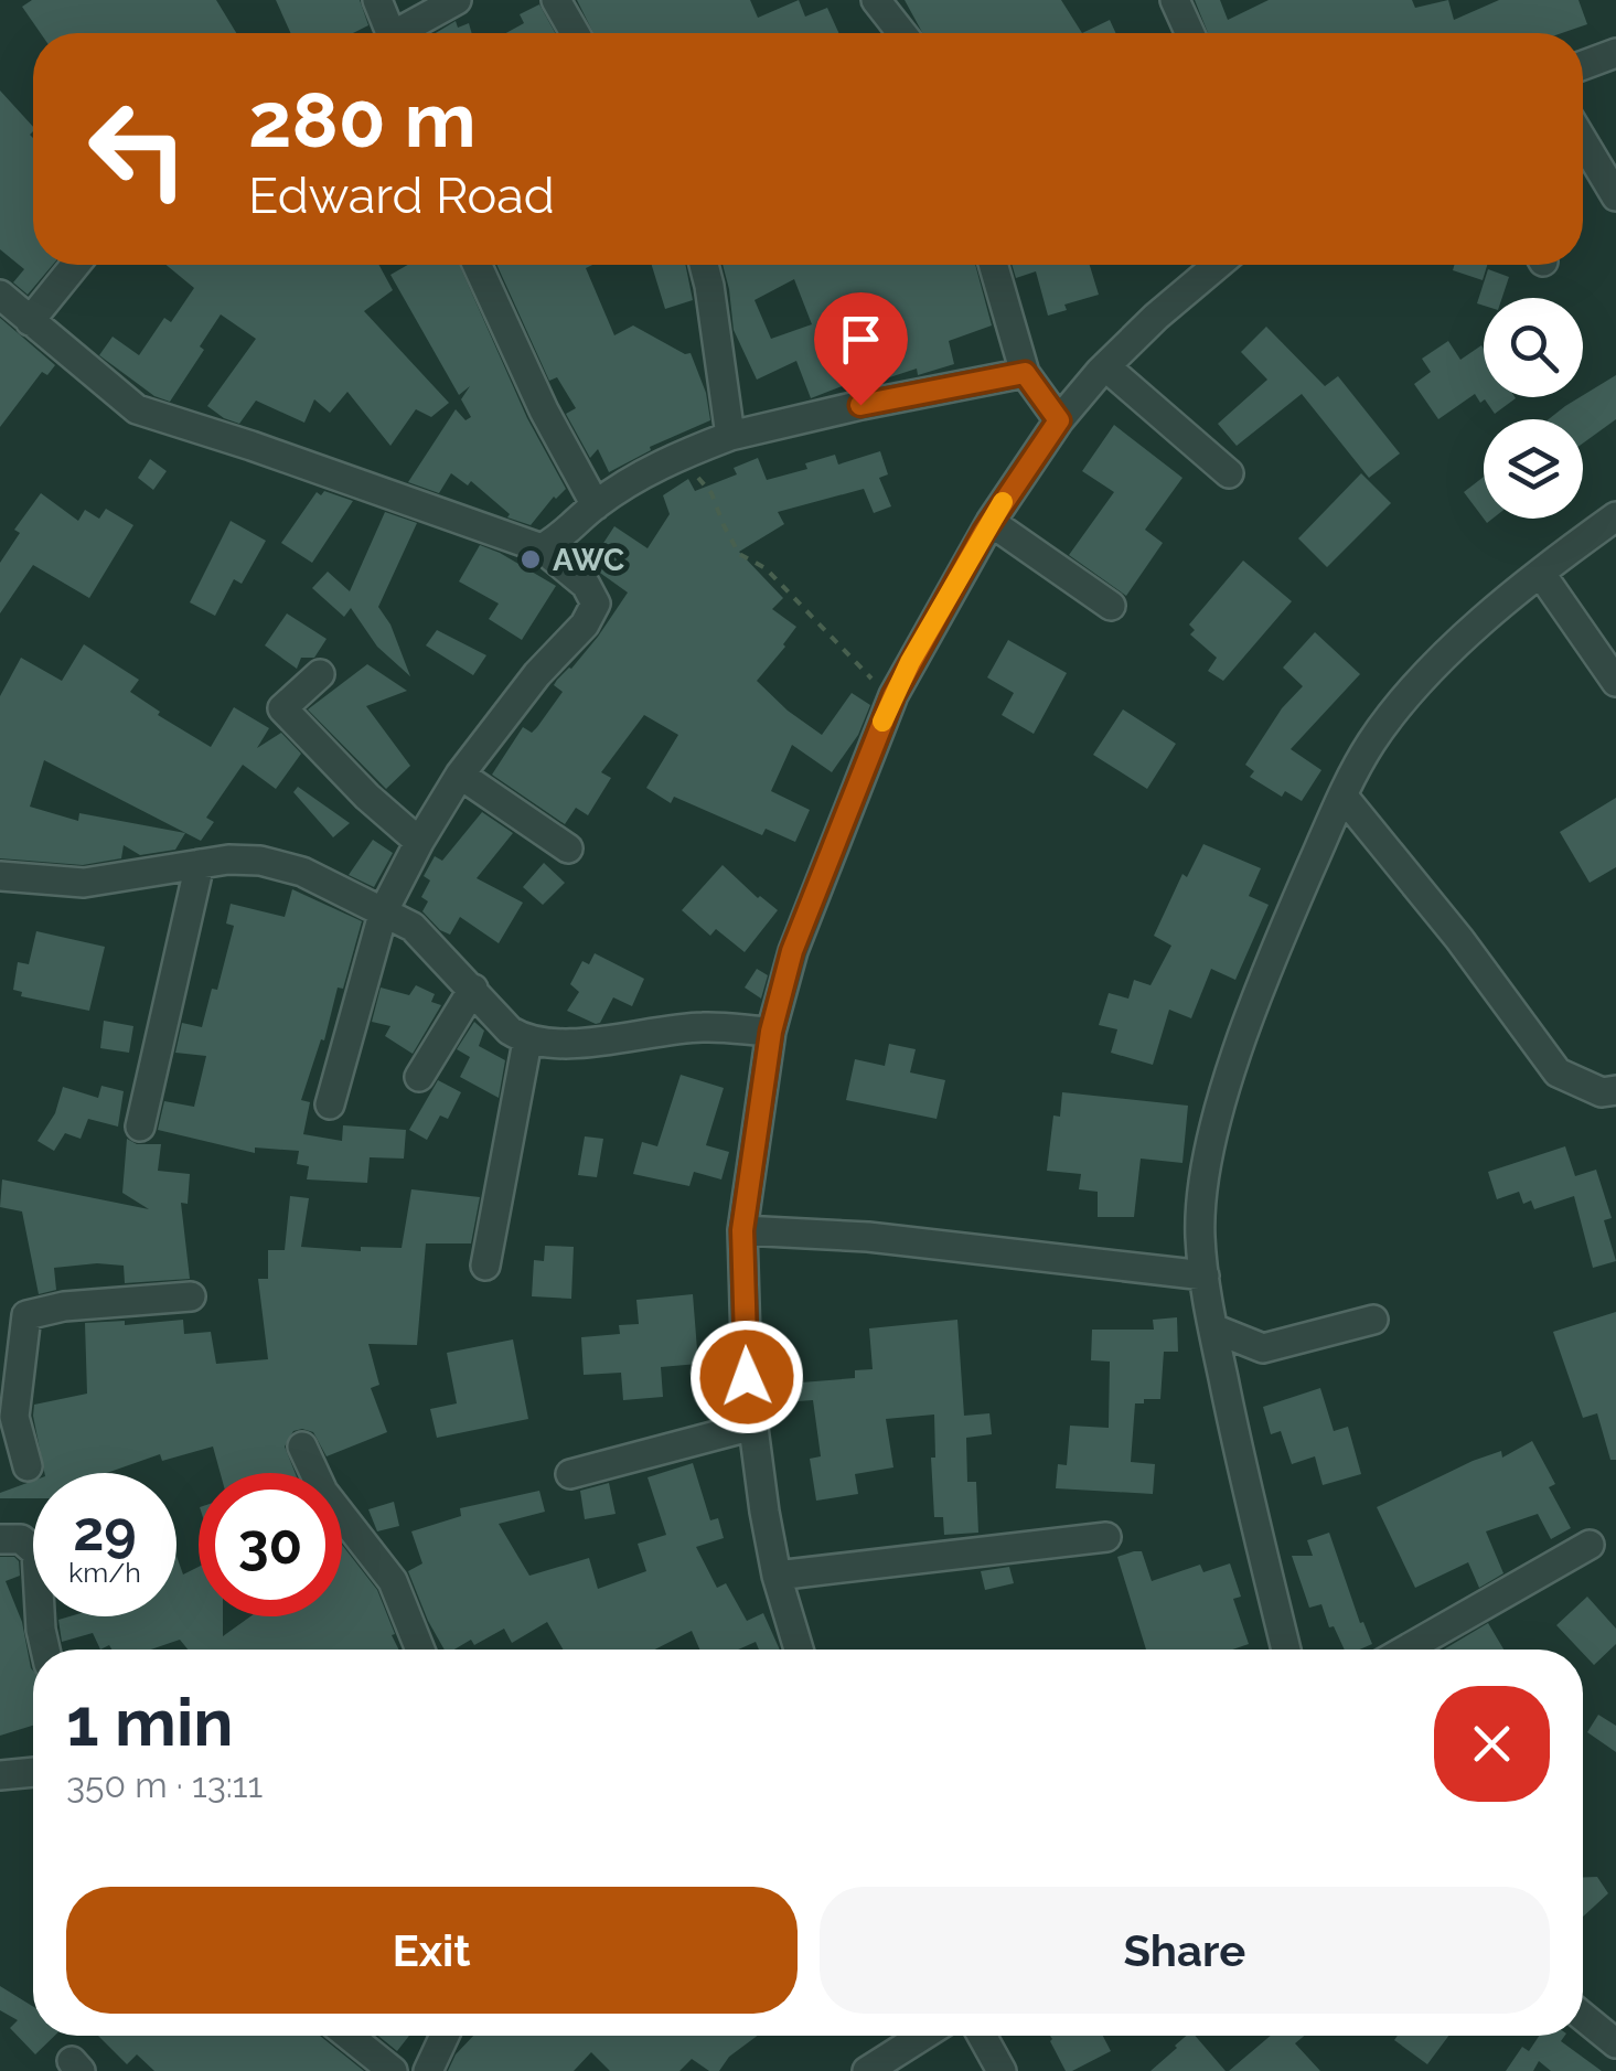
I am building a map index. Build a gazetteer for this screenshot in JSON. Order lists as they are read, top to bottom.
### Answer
{
  "places": ["AWC"],
  "page": {
    "turn": ["280 m", "Edward Road"],
    "speed": "29 km/h",
    "limit": "30",
    "heading": ["1 min", "350 m · 13:11"],
    "buttons": ["Exit", "Share"]
  }
}
